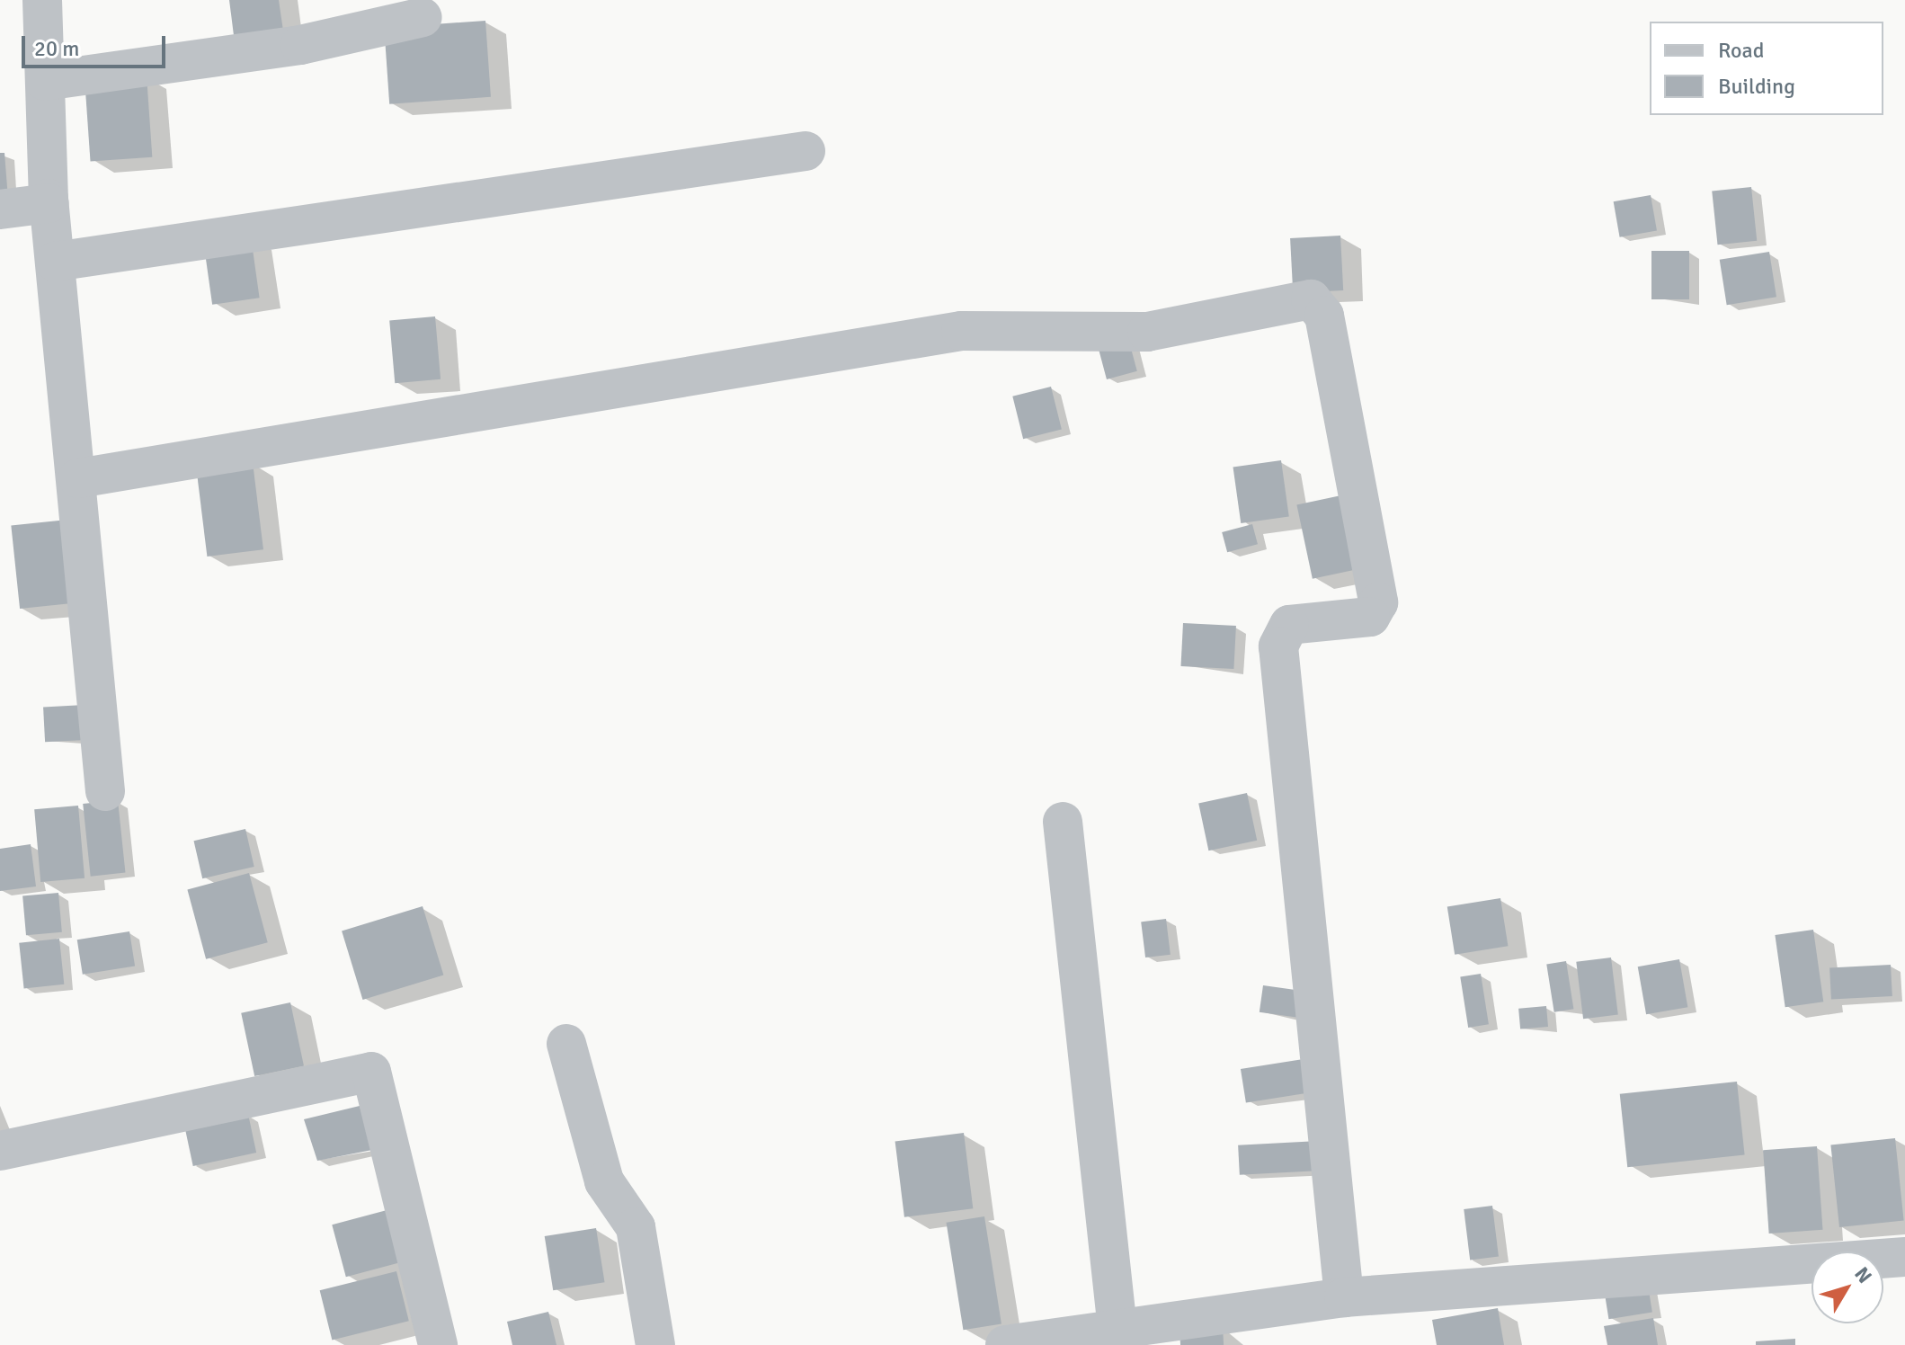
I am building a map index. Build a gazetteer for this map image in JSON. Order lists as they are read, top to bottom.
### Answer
{
  "legend": ["Road", "Building"],
  "scale_bar": "20 m",
  "north": "top right"
}
